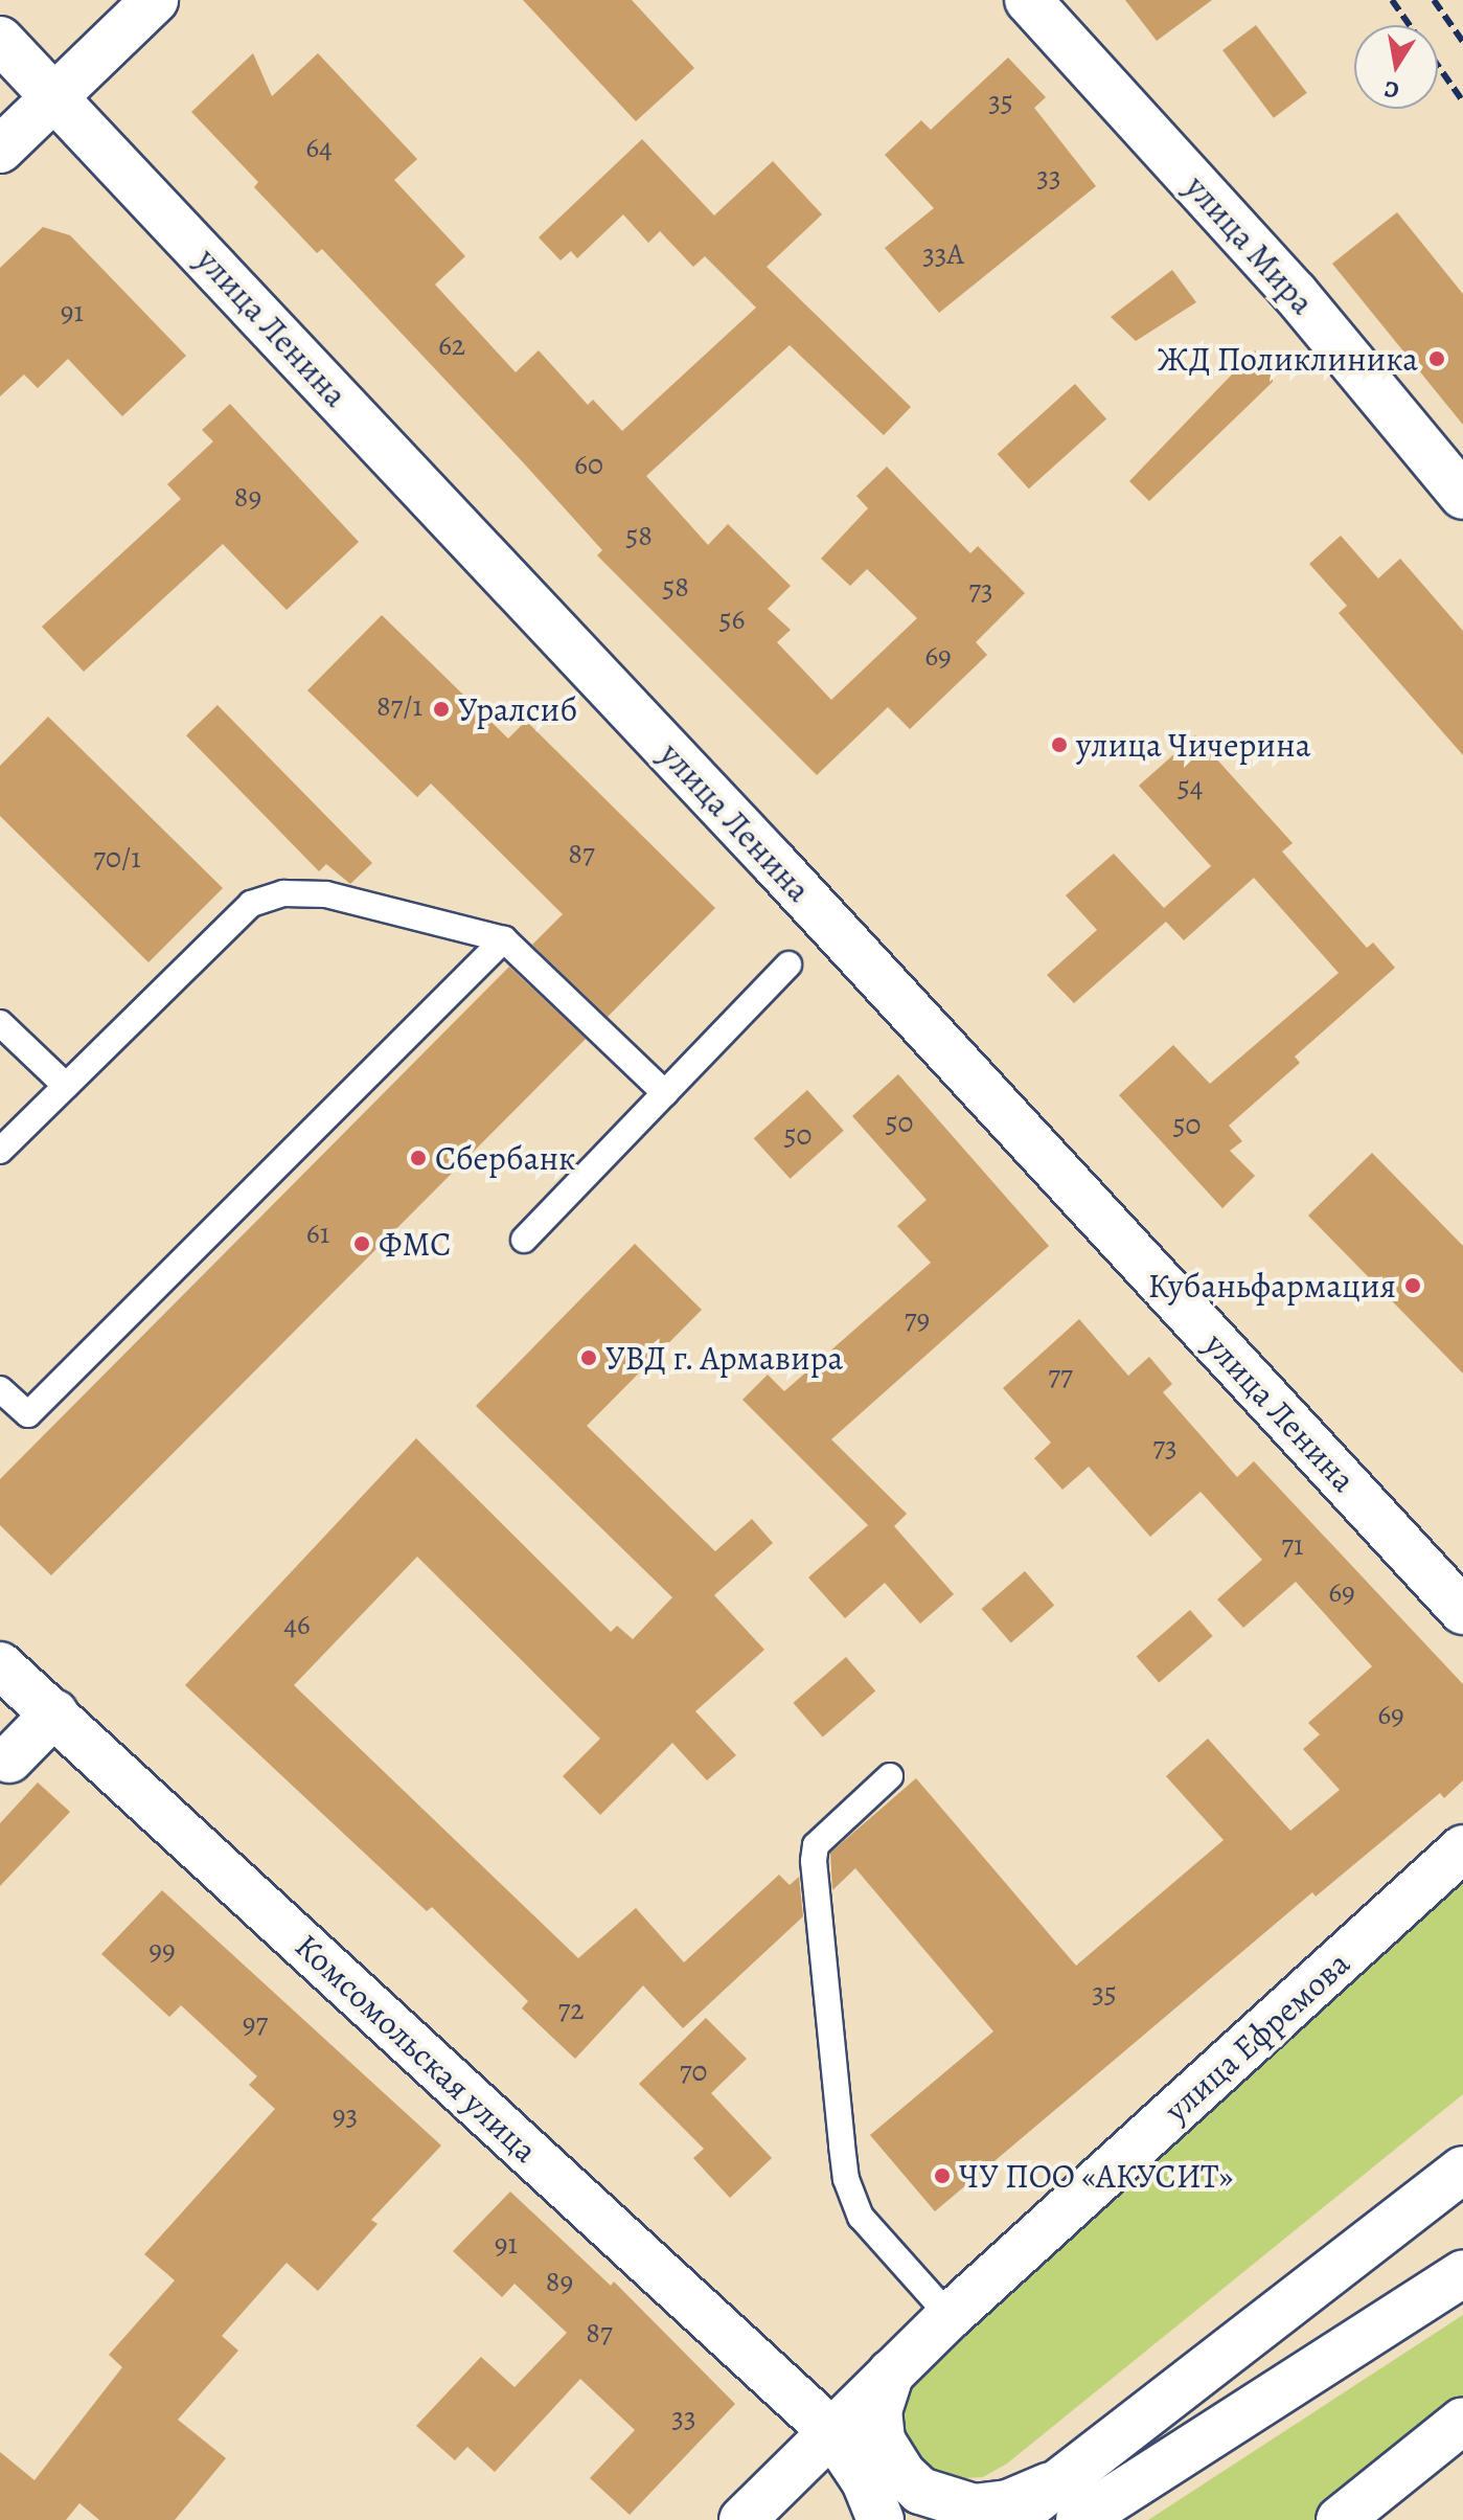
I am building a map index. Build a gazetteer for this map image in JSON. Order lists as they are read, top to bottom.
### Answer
{
  "streets": {
    "street": [
      "улица Мира",
      "улица Ленина",
      "улица Ефремова",
      "Комсомольская улица"
    ]
  },
  "crossings": [
    ["улица Ефремова", "Комсомольская улица"]
  ],
  "places": [
    "ЖД Поликлиника",
    "Уралсиб",
    "улица Чичерина",
    "Сбербанк",
    "ФМС",
    "Кубаньфармация",
    "УВД г. Армавира",
    "ЧУ ПОО «АКУСИТ»"
  ],
  "house_numbers": [
    "35",
    "64",
    "33",
    "33А",
    "91",
    "62",
    "60",
    "89",
    "58",
    "58",
    "73",
    "56",
    "69",
    "87/1",
    "54",
    "87",
    "70/1",
    "50",
    "50",
    "50",
    "61",
    "79",
    "77",
    "73",
    "71",
    "69",
    "46",
    "69",
    "99",
    "35",
    "72",
    "97",
    "70",
    "93",
    "91",
    "89",
    "87",
    "33"
  ],
  "north": "bottom"
}
